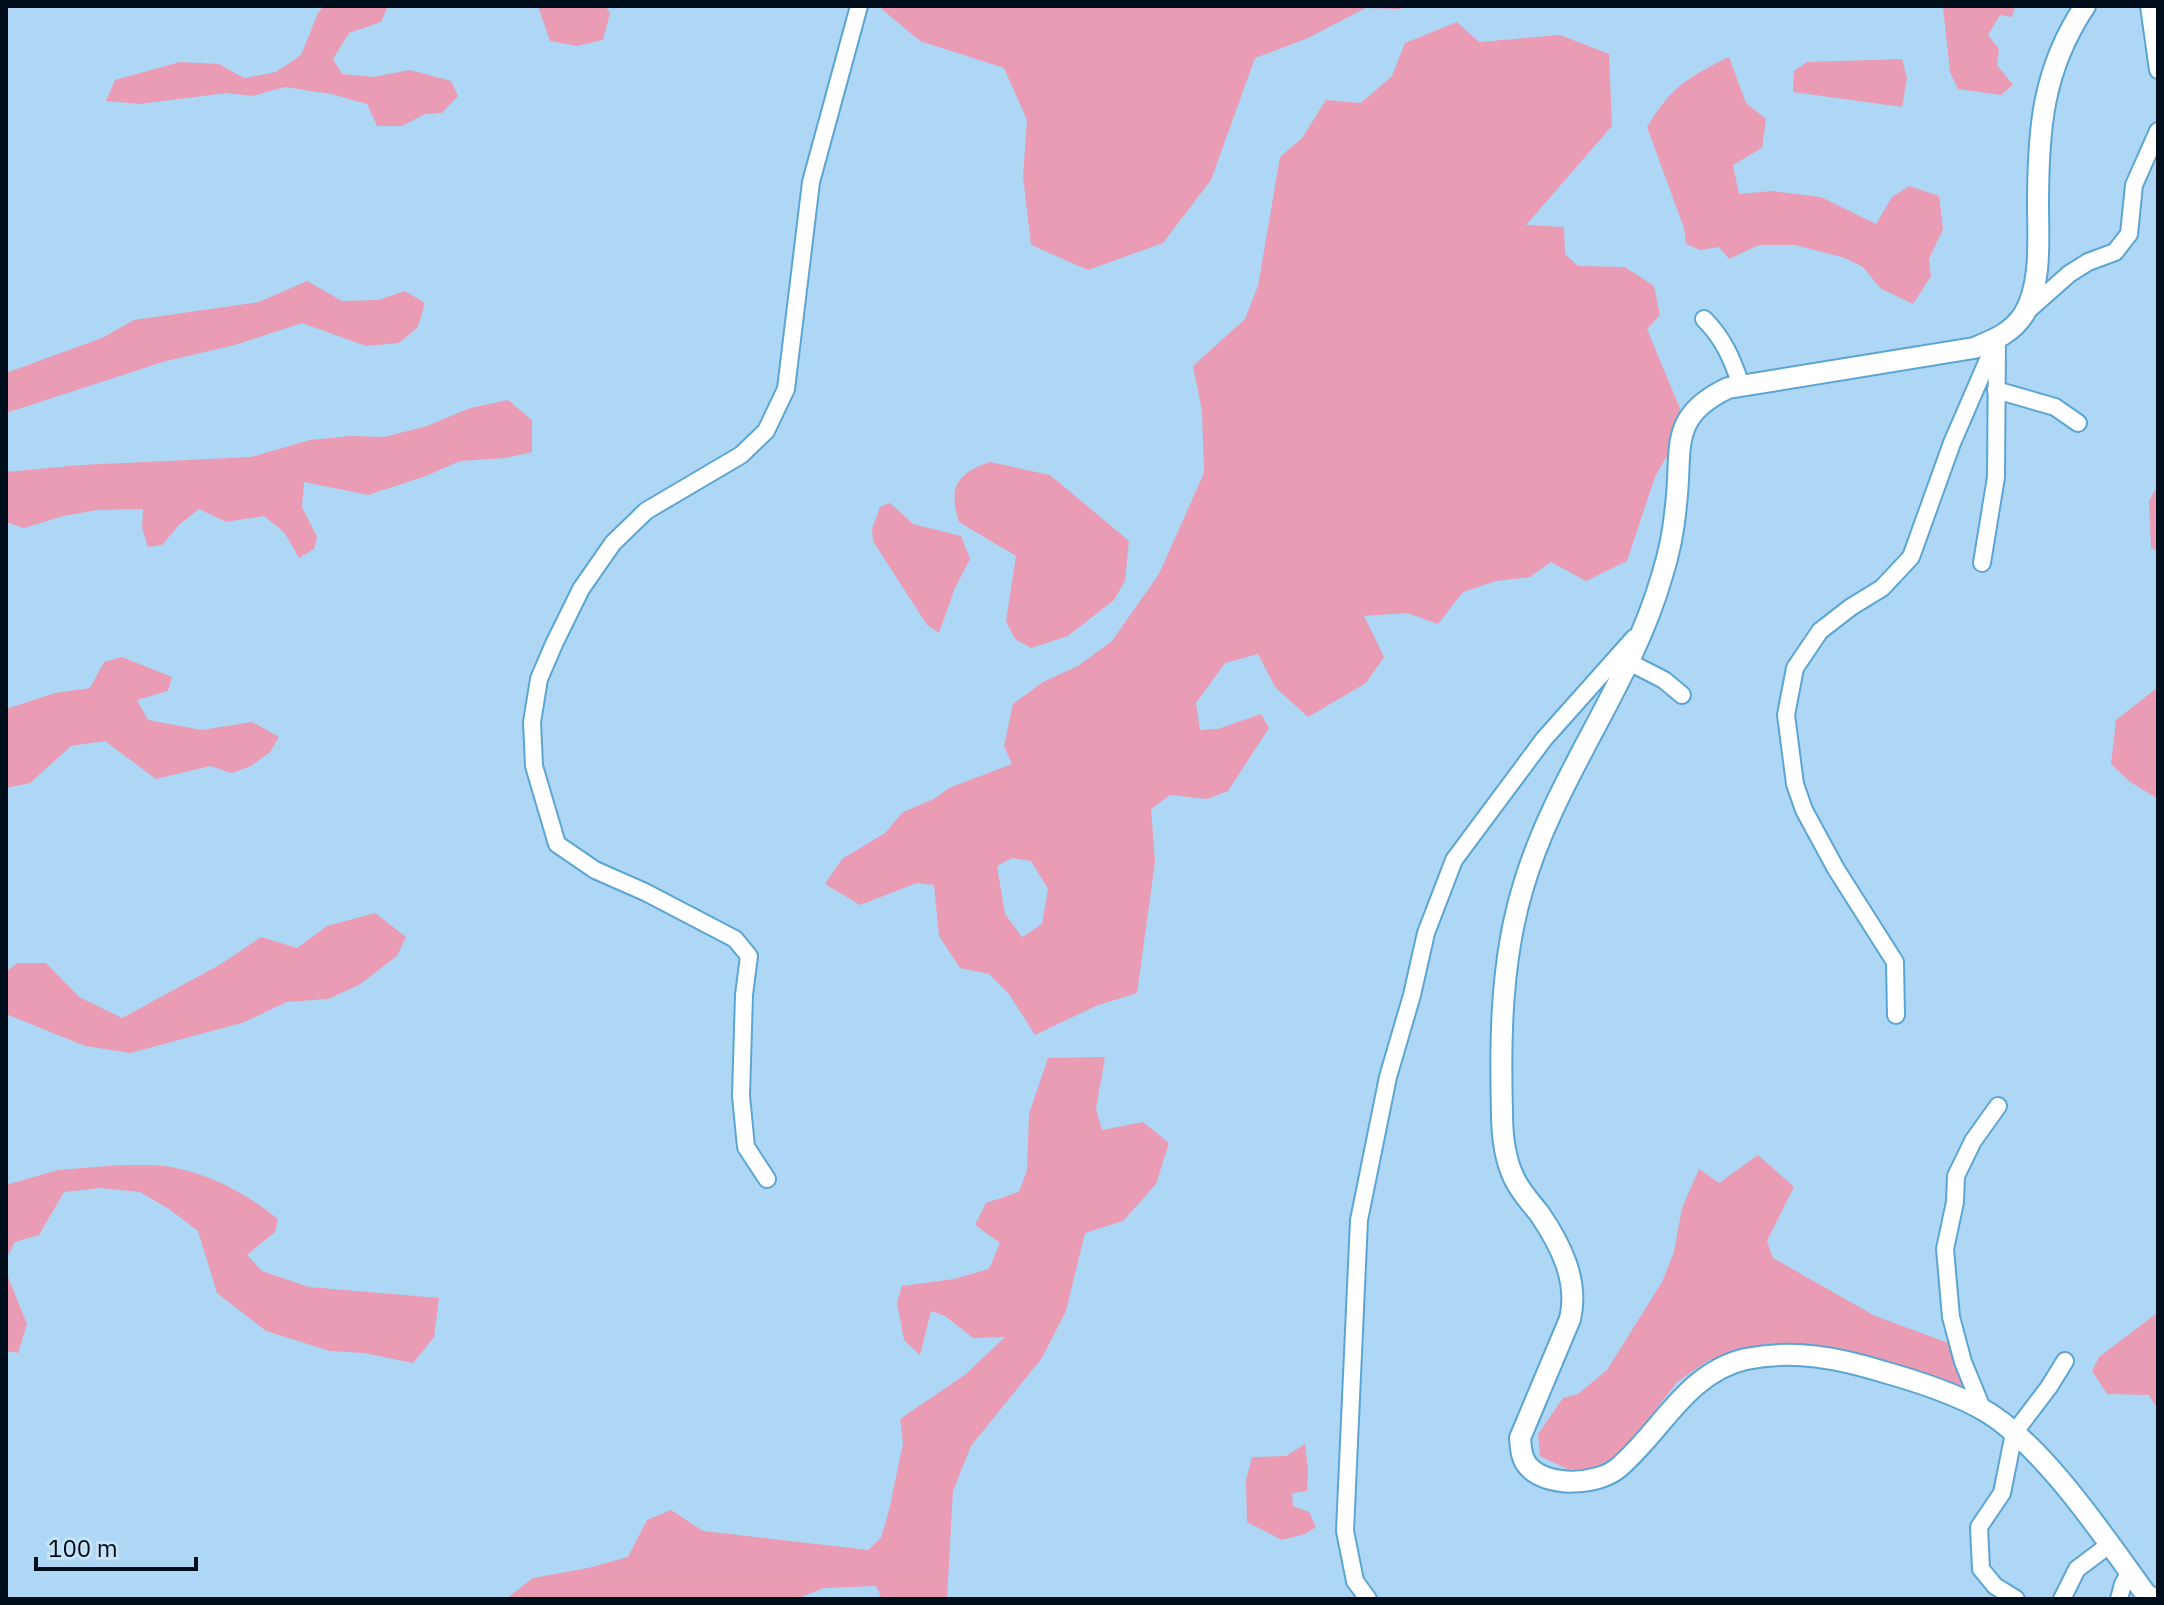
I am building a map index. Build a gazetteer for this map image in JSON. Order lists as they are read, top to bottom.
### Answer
{
  "scale_bar": "100 m"
}
